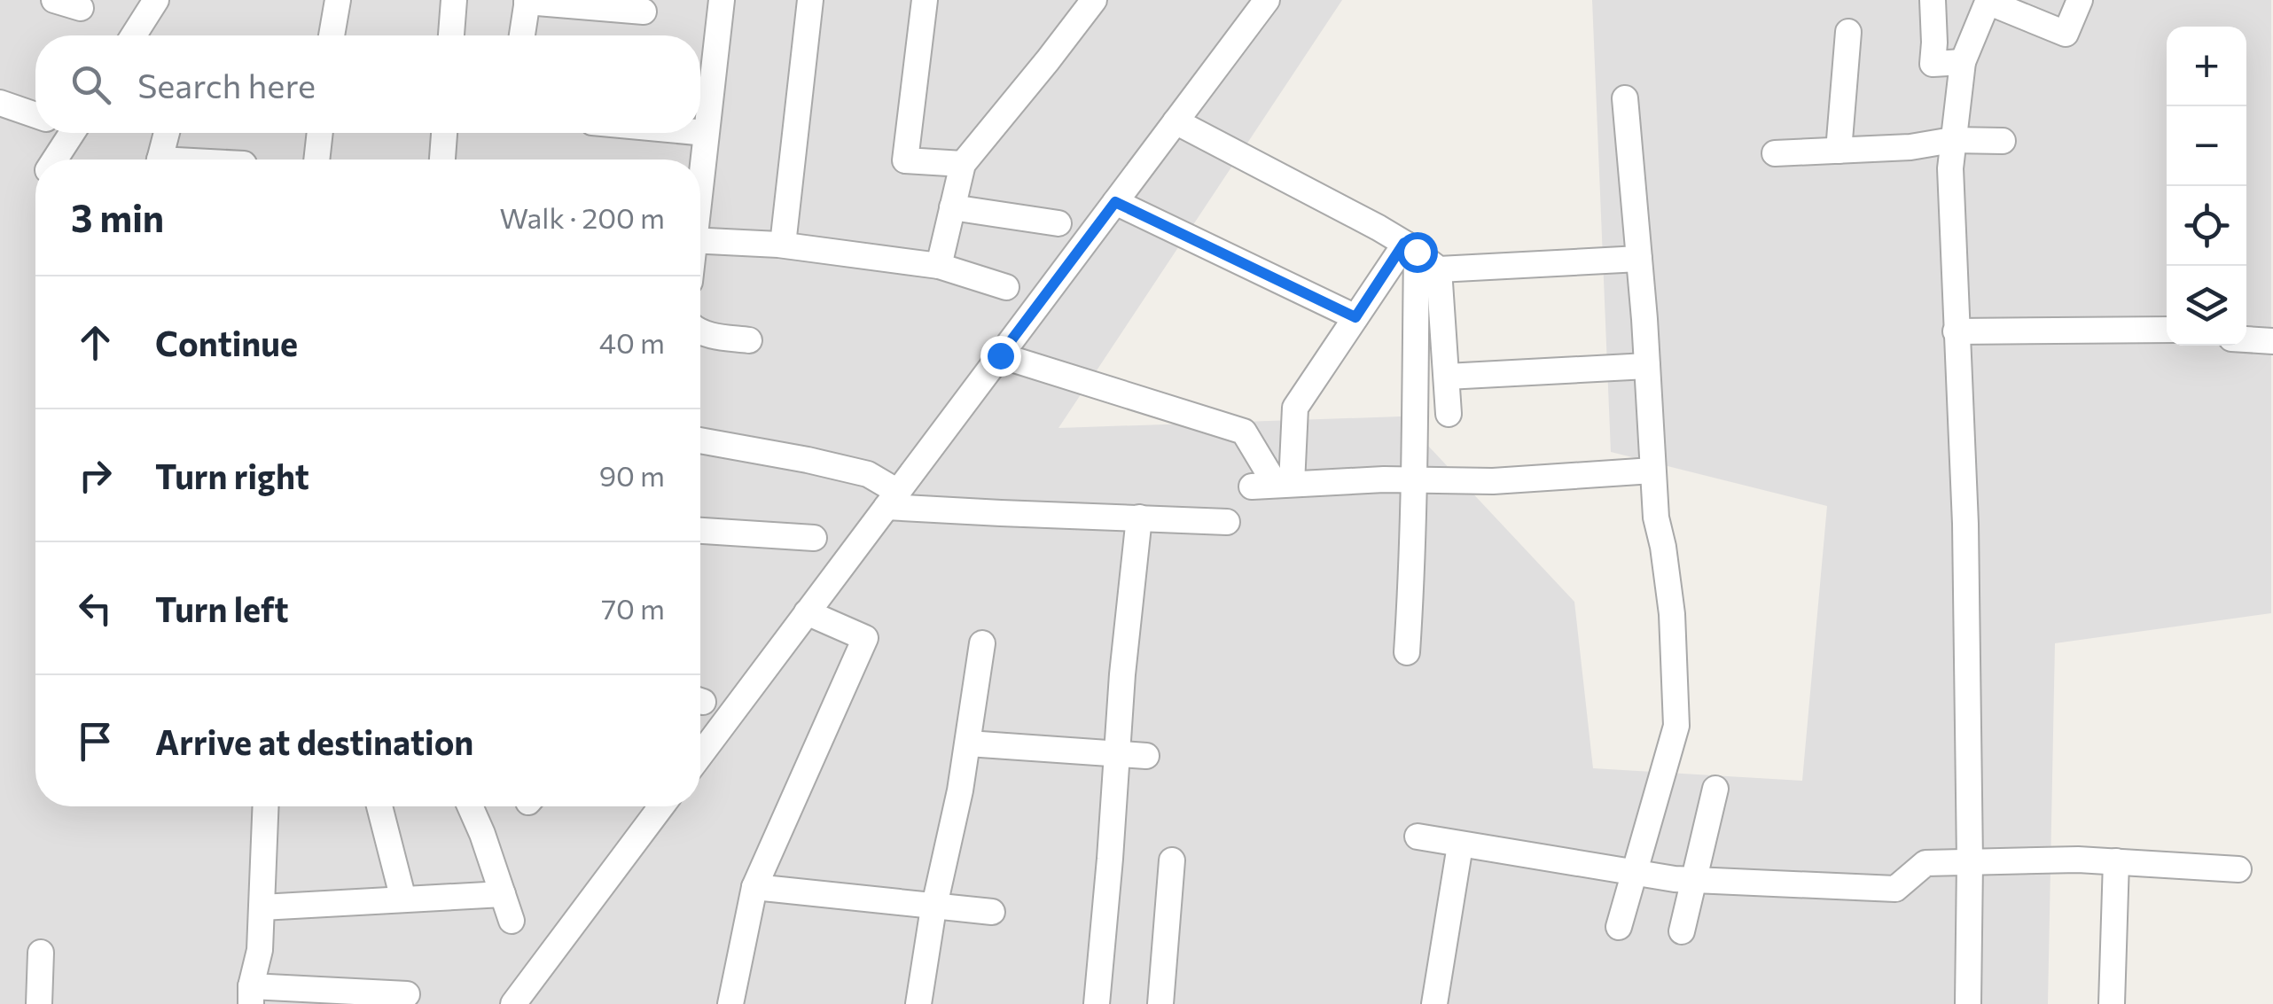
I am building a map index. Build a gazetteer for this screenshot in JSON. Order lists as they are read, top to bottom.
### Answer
{
  "page": {
    "map_buttons": ["+", "−"],
    "search": "Search here",
    "heading": ["3 min", "Walk · 200 m"],
    "list": [
      ["Continue", "40 m"],
      ["Turn right", "90 m"],
      ["Turn left", "70 m"],
      "Arrive at destination"
    ]
  }
}
